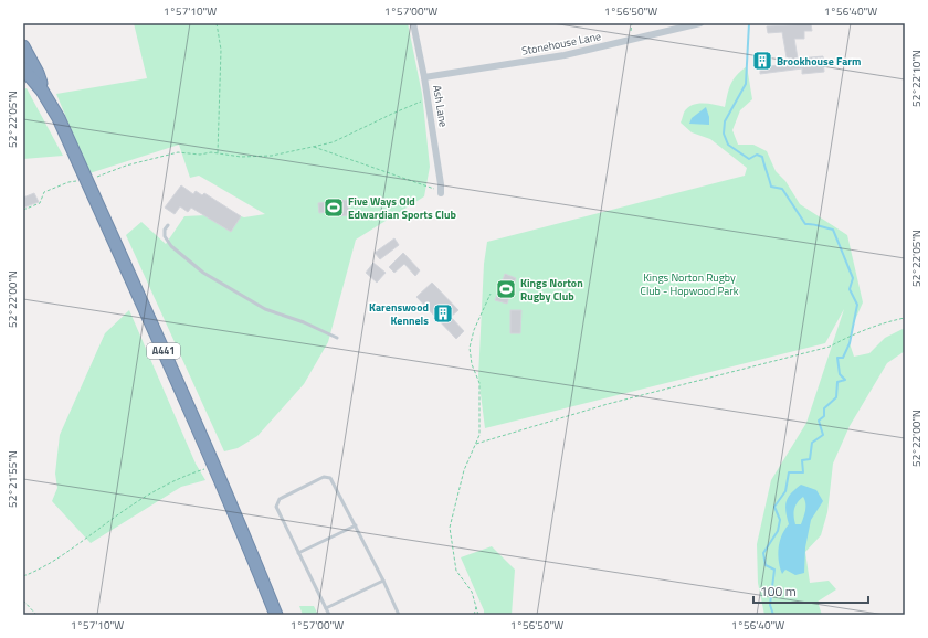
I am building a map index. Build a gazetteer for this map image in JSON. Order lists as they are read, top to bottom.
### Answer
{
  "streets": {
    "highway": ["A441"],
    "street": ["Stonehouse Lane", "Ash Lane"]
  },
  "crossings": [
    ["Stonehouse Lane", "Ash Lane"]
  ],
  "parks": ["Kings Norton Rugby Club - Hopwood Park"],
  "places": {
    "building": ["Brookhouse Farm", "Karenswood Kennels"],
    "sports": ["Five Ways Old Edwardian Sports Club", "Kings Norton Rugby Club"]
  },
  "scale_bar": "100 m",
  "coordinates": [
    "1°57'10\"W",
    "1°57'00\"W",
    "1°56'50\"W",
    "1°56'40\"W",
    "52°22'10\"N",
    "52°22'05\"N",
    "52°22'00\"N",
    "52°21'55\"N"
  ]
}
